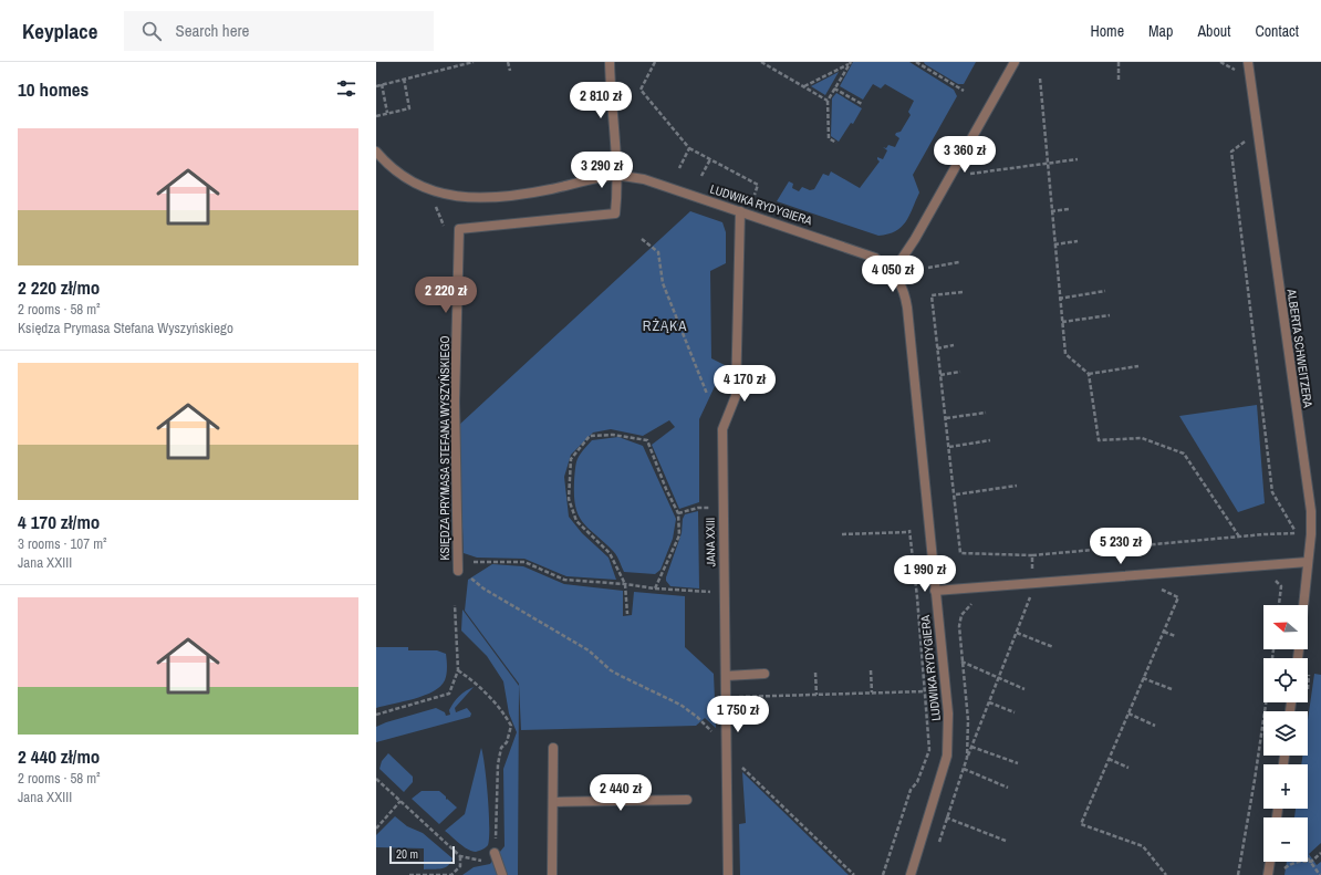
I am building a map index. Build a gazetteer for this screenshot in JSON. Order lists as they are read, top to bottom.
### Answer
{
  "streets": {
    "street": [
      "LUDWIKA RYDYGIERA",
      "ALBERTA SCHWEITZERA",
      "KSIĘDZA PRYMASA STEFANA WYSZYŃSKIEGO",
      "JANA XXIII"
    ]
  },
  "crossings": [
    ["LUDWIKA RYDYGIERA", "KSIĘDZA PRYMASA STEFANA WYSZYŃSKIEGO"],
    ["LUDWIKA RYDYGIERA", "JANA XXIII"]
  ],
  "districts": ["RŻĄKA"],
  "scale_bar": "20 m",
  "north": "left",
  "page": {
    "header": "Keyplace",
    "search": "Search here",
    "nav": [
      "Home",
      "Map",
      "About",
      "Contact"
    ],
    "heading": "10 homes",
    "price": [
      "2 810 zł",
      "3 360 zł",
      "3 290 zł",
      "4 050 zł",
      "2 220 zł",
      "4 170 zł",
      "5 230 zł",
      "1 990 zł",
      "1 750 zł",
      "2 440 zł"
    ],
    "list": [
      {
        "name": "2 220 zł/mo",
        "note": "2 rooms · 58 m² · Księdza Prymasa Stefana Wyszyńskiego"
      },
      {
        "name": "4 170 zł/mo",
        "note": "3 rooms · 107 m² · Jana XXIII"
      },
      {
        "name": "2 440 zł/mo",
        "note": "2 rooms · 58 m² · Jana XXIII"
      }
    ],
    "map_buttons": ["+", "−"],
    "scale": "20 m"
  }
}
